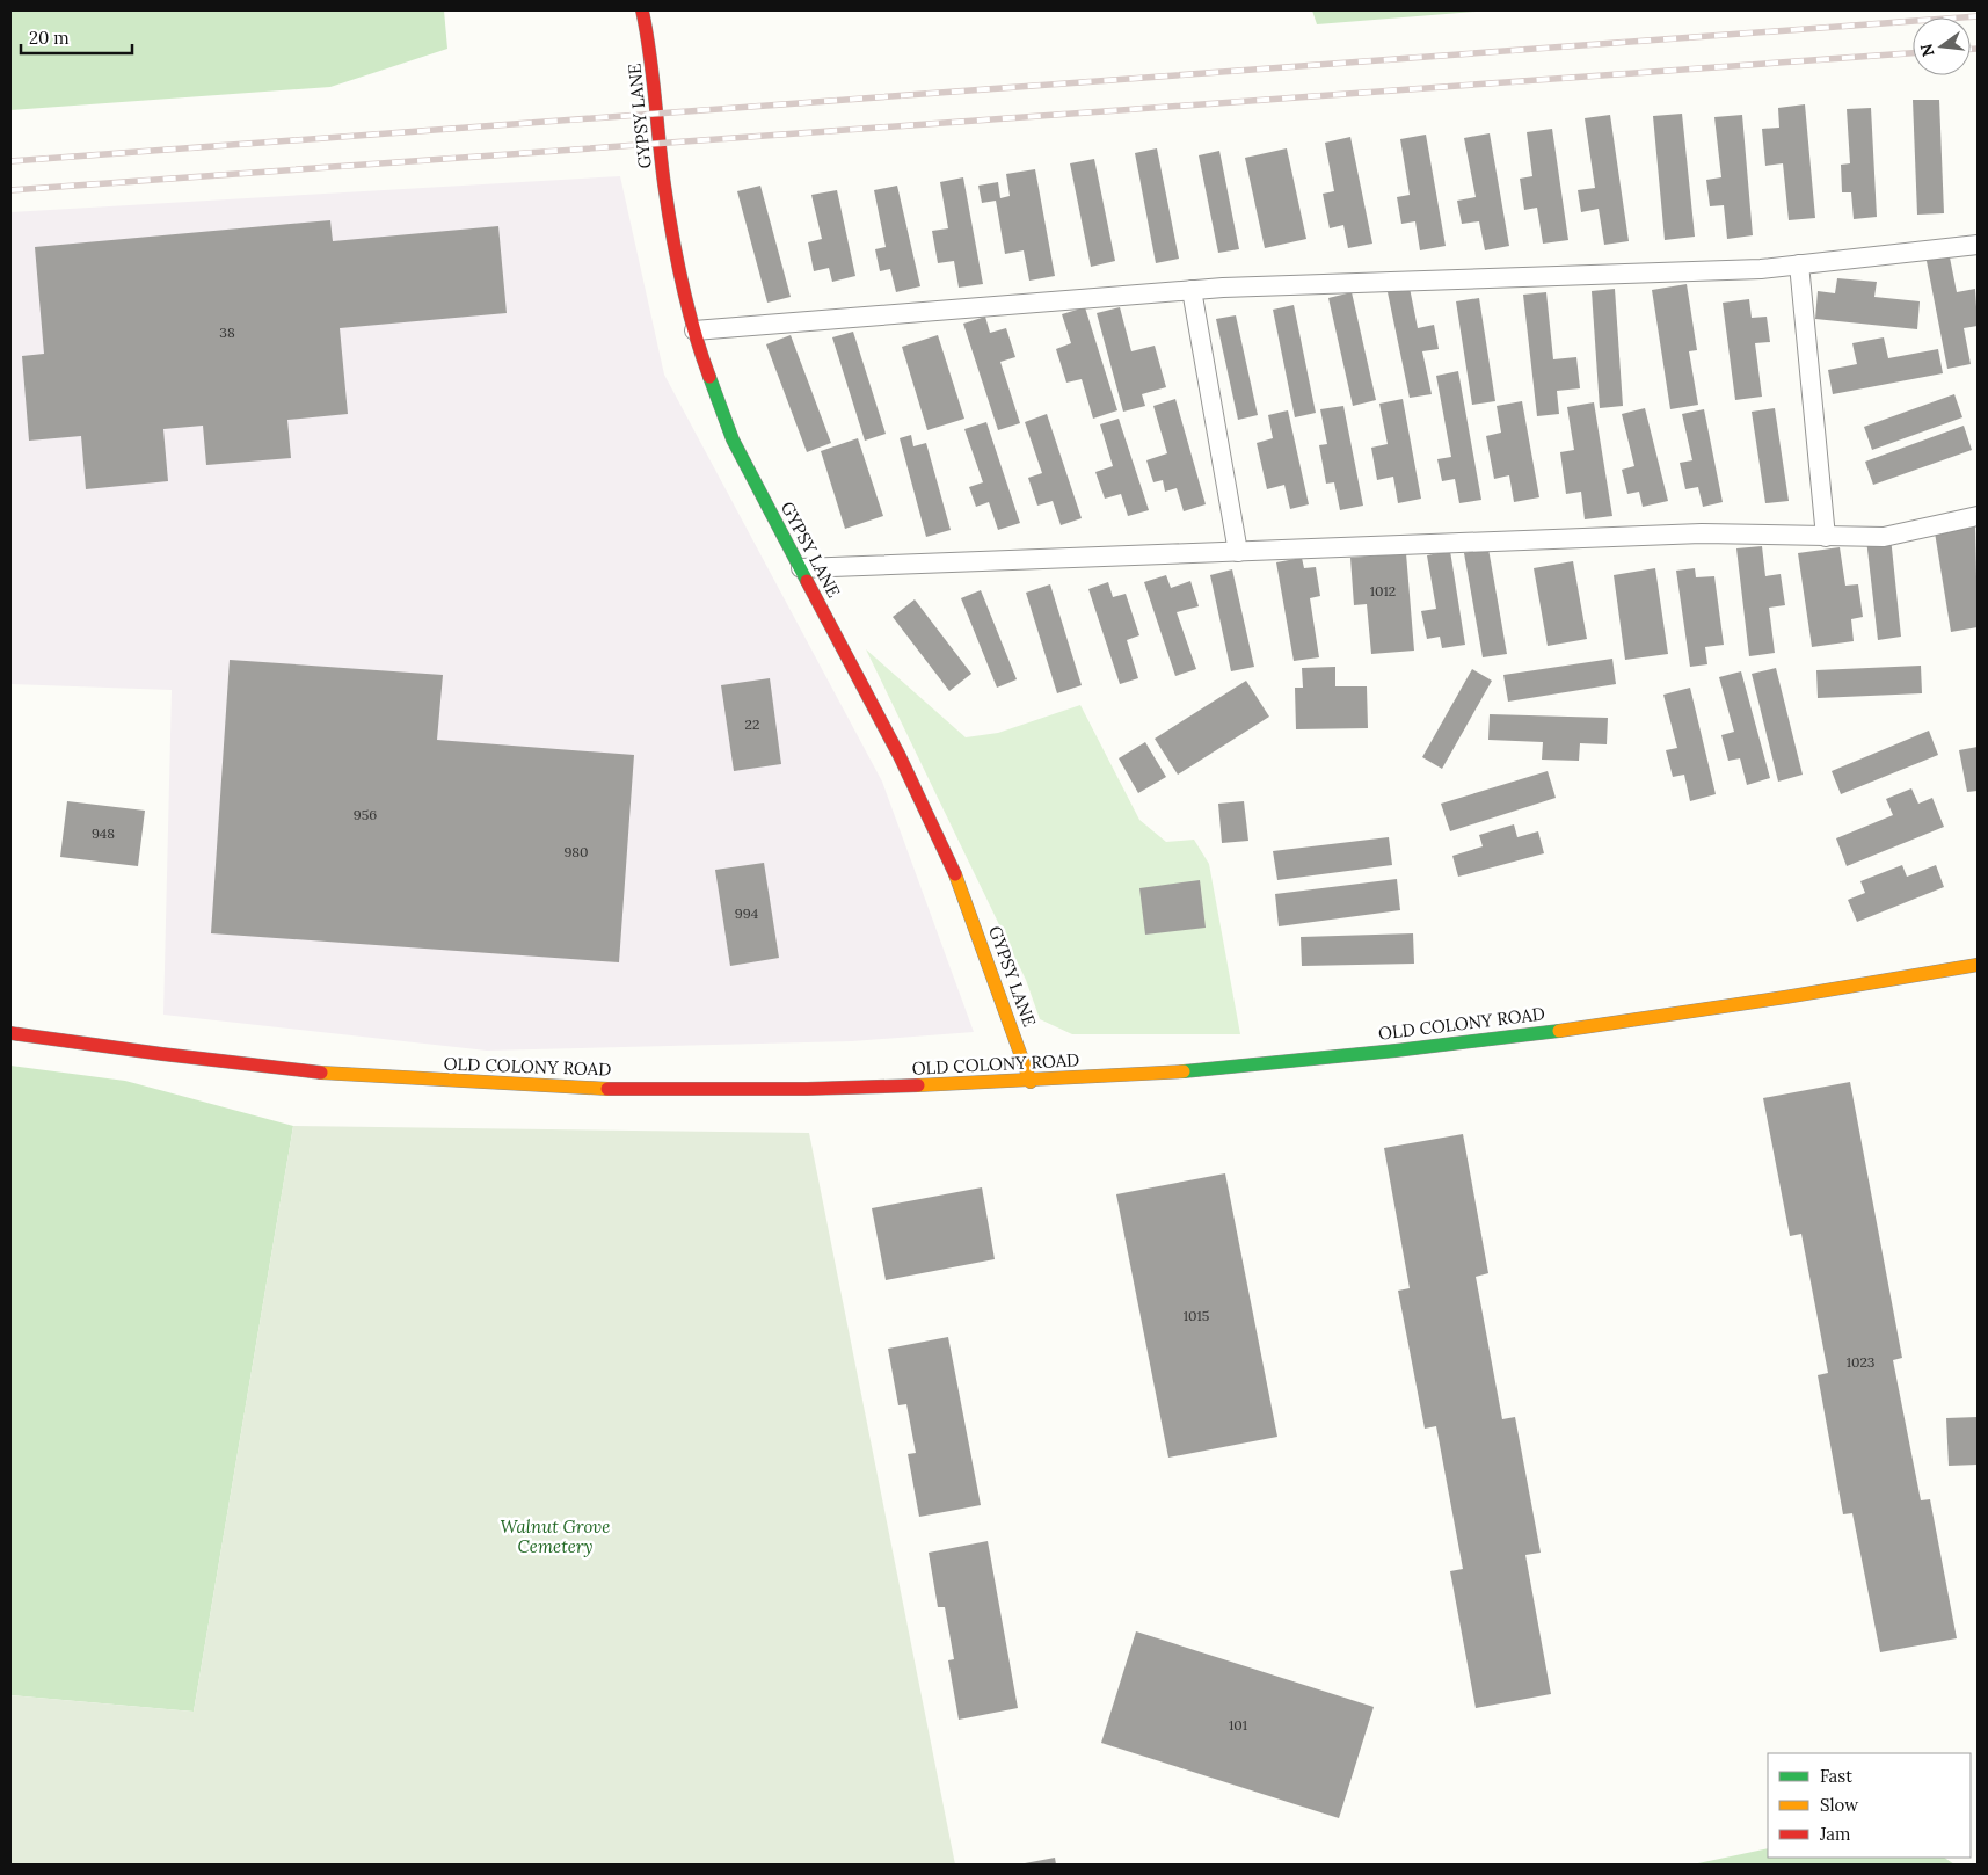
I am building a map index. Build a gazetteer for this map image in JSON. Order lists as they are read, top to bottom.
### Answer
{
  "streets": {
    "main road": ["GYPSY LANE", "OLD COLONY ROAD"]
  },
  "crossings": [
    ["GYPSY LANE", "OLD COLONY ROAD"]
  ],
  "parks": ["Walnut Grove Cemetery"],
  "house_numbers": [
    "38",
    "1012",
    "22",
    "956",
    "948",
    "980",
    "994",
    "1015",
    "1023",
    "101"
  ],
  "legend": ["Fast", "Slow", "Jam"],
  "scale_bar": "20 m",
  "north": "left"
}
